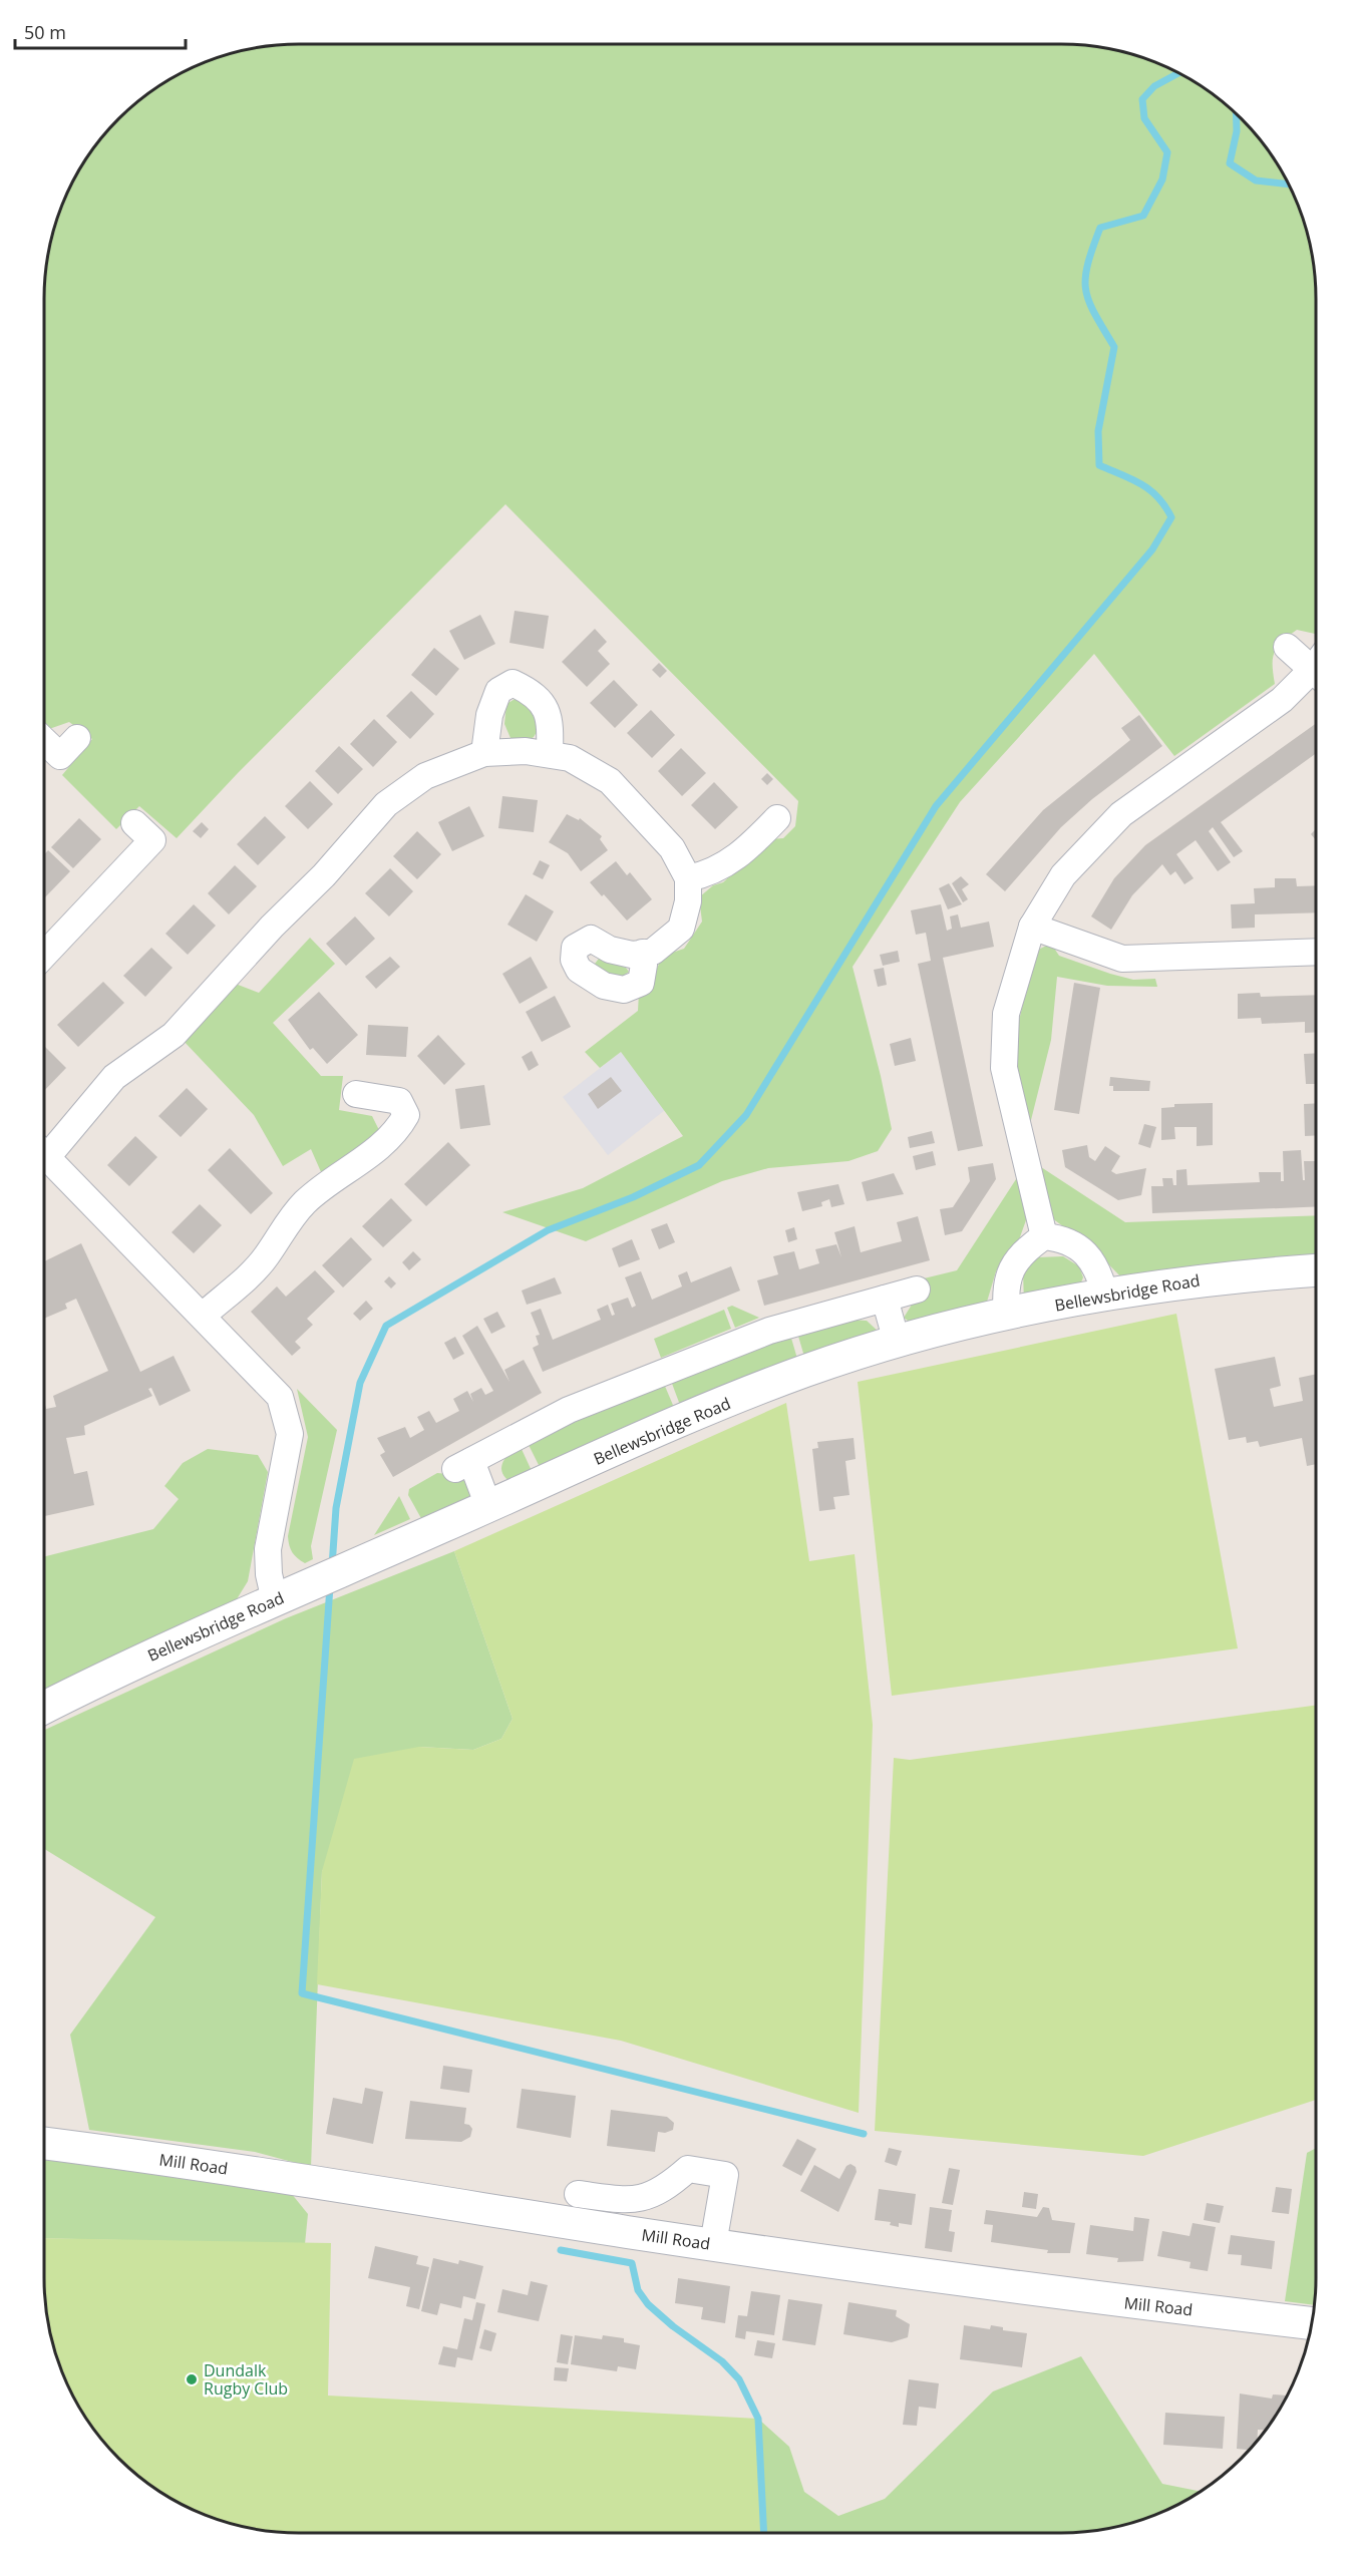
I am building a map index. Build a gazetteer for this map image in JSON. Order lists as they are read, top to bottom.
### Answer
{
  "streets": {
    "street": ["Bellewsbridge Road", "Mill Road"]
  },
  "places": ["Dundalk Rugby Club"],
  "scale_bar": "50 m"
}
